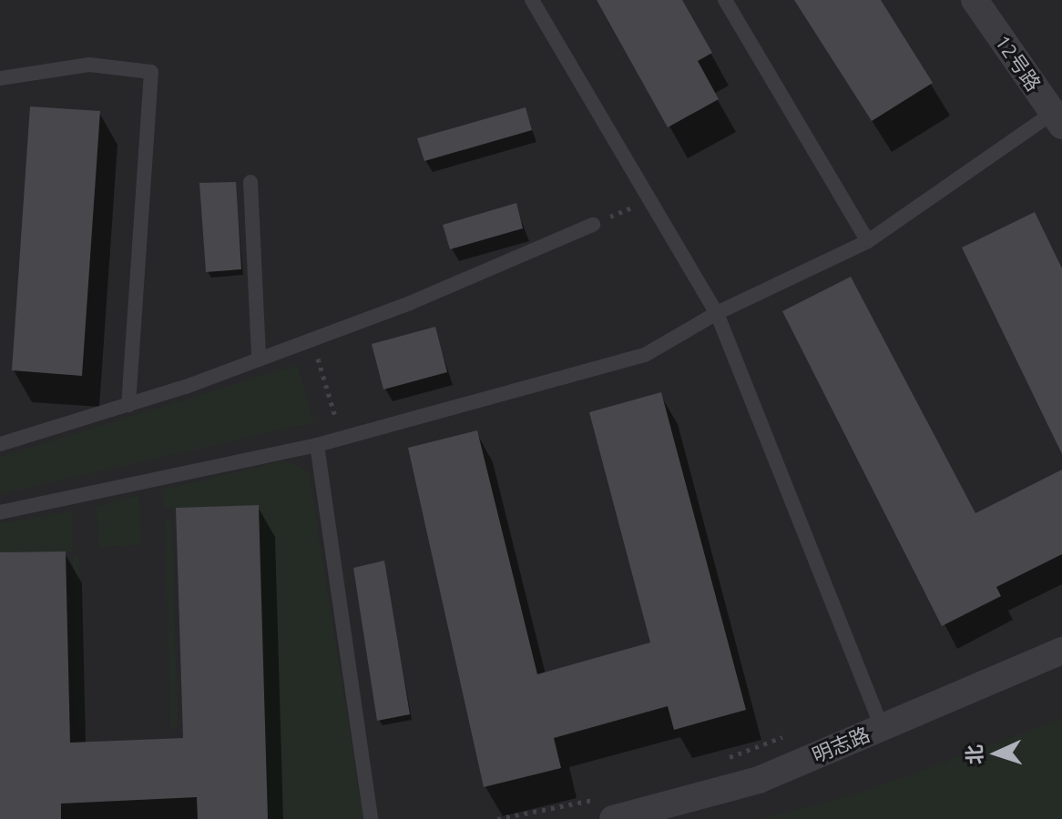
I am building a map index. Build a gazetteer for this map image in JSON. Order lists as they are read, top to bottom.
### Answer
{
  "streets": {
    "street": ["12号路", "明志路"]
  },
  "north": "left"
}
